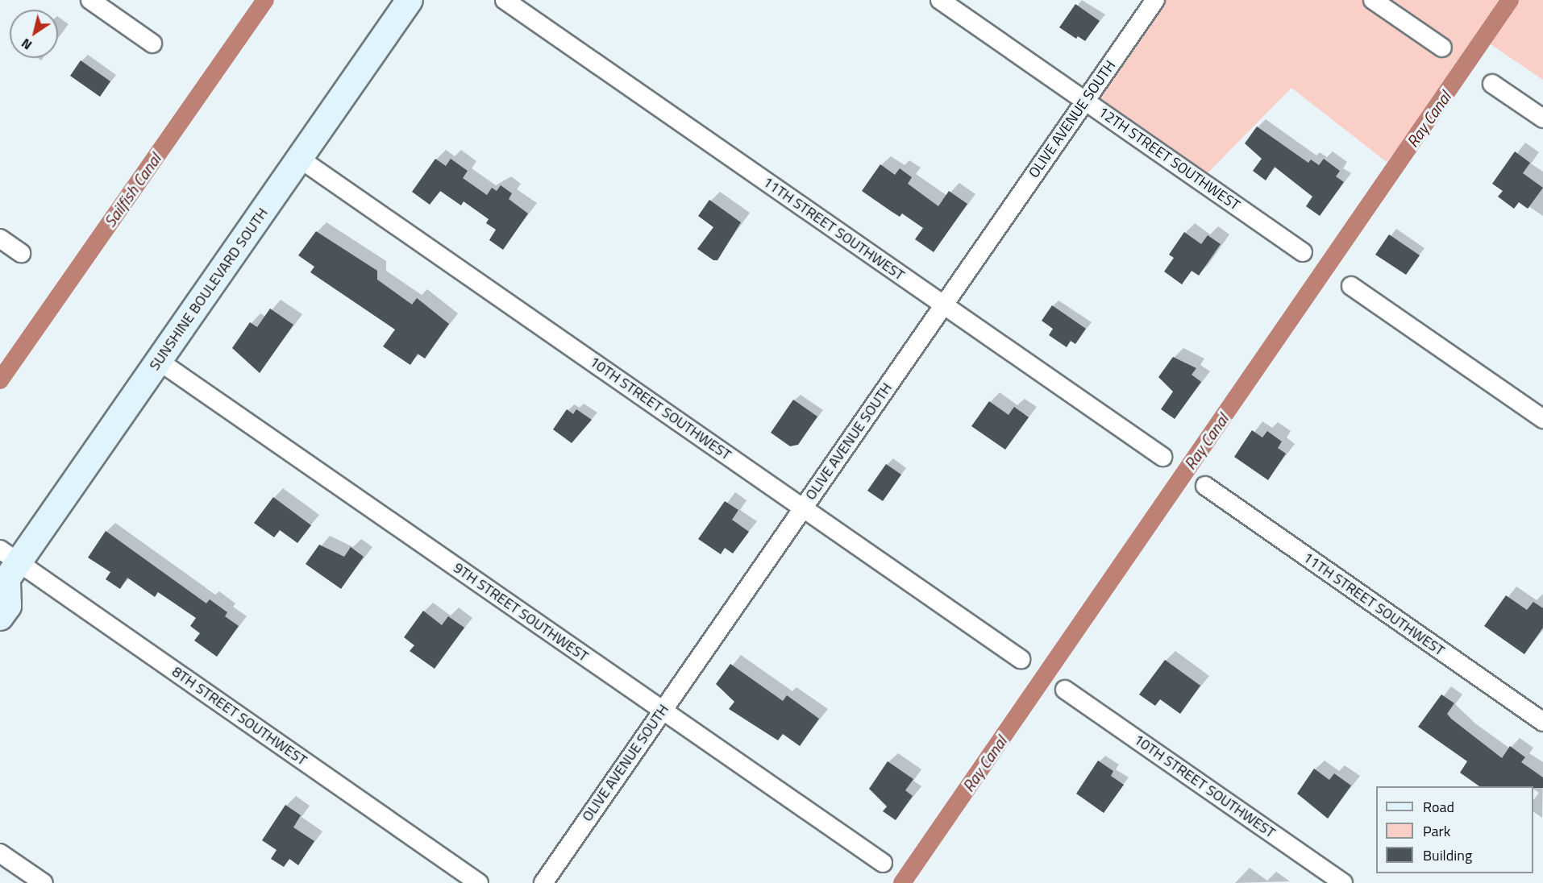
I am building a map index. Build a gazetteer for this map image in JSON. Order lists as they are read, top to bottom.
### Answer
{
  "streets": {
    "street": [
      "OLIVE AVENUE SOUTH",
      "12TH STREET SOUTHWEST",
      "11TH STREET SOUTHWEST",
      "SUNSHINE BOULEVARD SOUTH",
      "10TH STREET SOUTHWEST",
      "9TH STREET SOUTHWEST",
      "8TH STREET SOUTHWEST"
    ]
  },
  "crossings": [
    ["OLIVE AVENUE SOUTH", "12TH STREET SOUTHWEST"],
    ["OLIVE AVENUE SOUTH", "11TH STREET SOUTHWEST"],
    ["OLIVE AVENUE SOUTH", "10TH STREET SOUTHWEST"],
    ["OLIVE AVENUE SOUTH", "9TH STREET SOUTHWEST"],
    ["SUNSHINE BOULEVARD SOUTH", "10TH STREET SOUTHWEST"],
    ["SUNSHINE BOULEVARD SOUTH", "9TH STREET SOUTHWEST"],
    ["SUNSHINE BOULEVARD SOUTH", "8TH STREET SOUTHWEST"]
  ],
  "water": ["Ray Canal", "Sailfish Canal"],
  "legend": ["Road", "Park", "Building"],
  "north": "bottom left"
}
